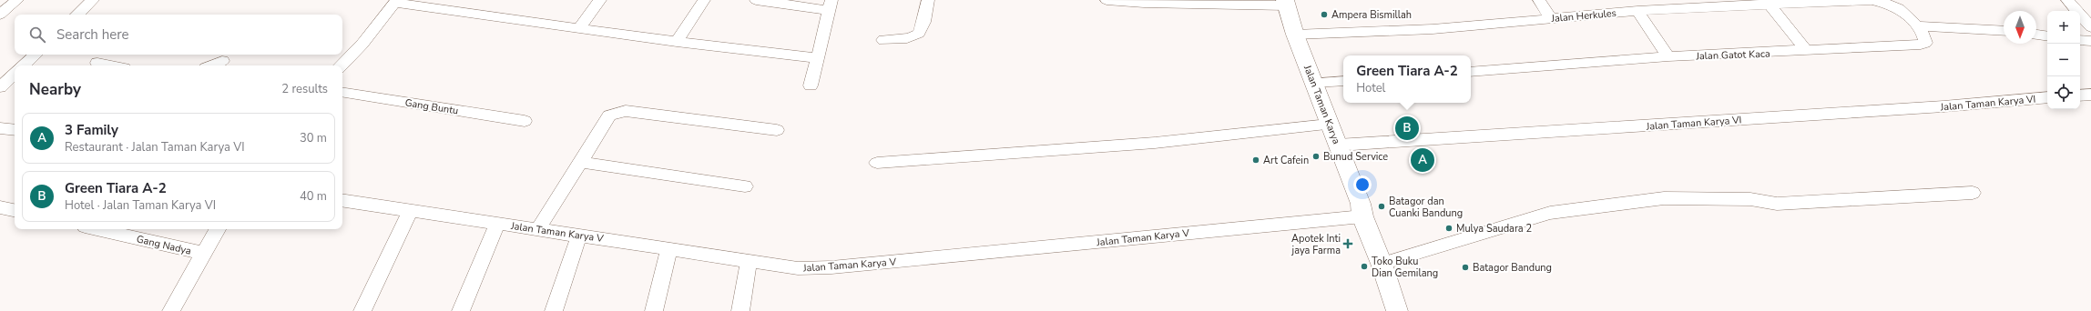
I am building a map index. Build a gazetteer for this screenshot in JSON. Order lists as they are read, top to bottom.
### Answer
{
  "streets": {
    "street": [
      "Jalan Herkules",
      "Jalan Gatot Kaca",
      "Jalan Taman Karya VI",
      "Jalan Taman Karya",
      "Gang Buntu",
      "Jalan Taman Karya V",
      "Gang Nadya"
    ]
  },
  "crossings": [
    ["Jalan Herkules", "Jalan Gatot Kaca"],
    ["Jalan Herkules", "Jalan Taman Karya"],
    ["Jalan Taman Karya VI", "Jalan Taman Karya"],
    ["Jalan Taman Karya", "Jalan Taman Karya V"]
  ],
  "places": {
    "other": [
      "Ampera Bismillah",
      "Bunud Service",
      "Art Cafein",
      "Batagor dan Cuanki Bandung",
      "Mulya Saudara 2",
      "Toko Buku Dian Gemilang",
      "Batagor Bandung"
    ],
    "health": ["Apotek Inti jaya Farma"]
  },
  "north": "bottom",
  "page": {
    "map_buttons": ["+", "−"],
    "search": "Search here",
    "popup": ["Green Tiara A-2", "Hotel"],
    "heading": ["Nearby", "2 results"],
    "list": [
      {
        "mark": "A",
        "name": "3 Family",
        "note": "Restaurant · Jalan Taman Karya VI",
        "value": "30 m"
      },
      {
        "mark": "B",
        "name": "Green Tiara A-2",
        "note": "Hotel · Jalan Taman Karya VI",
        "value": "40 m"
      }
    ],
    "pins": ["B", "A"]
  }
}
